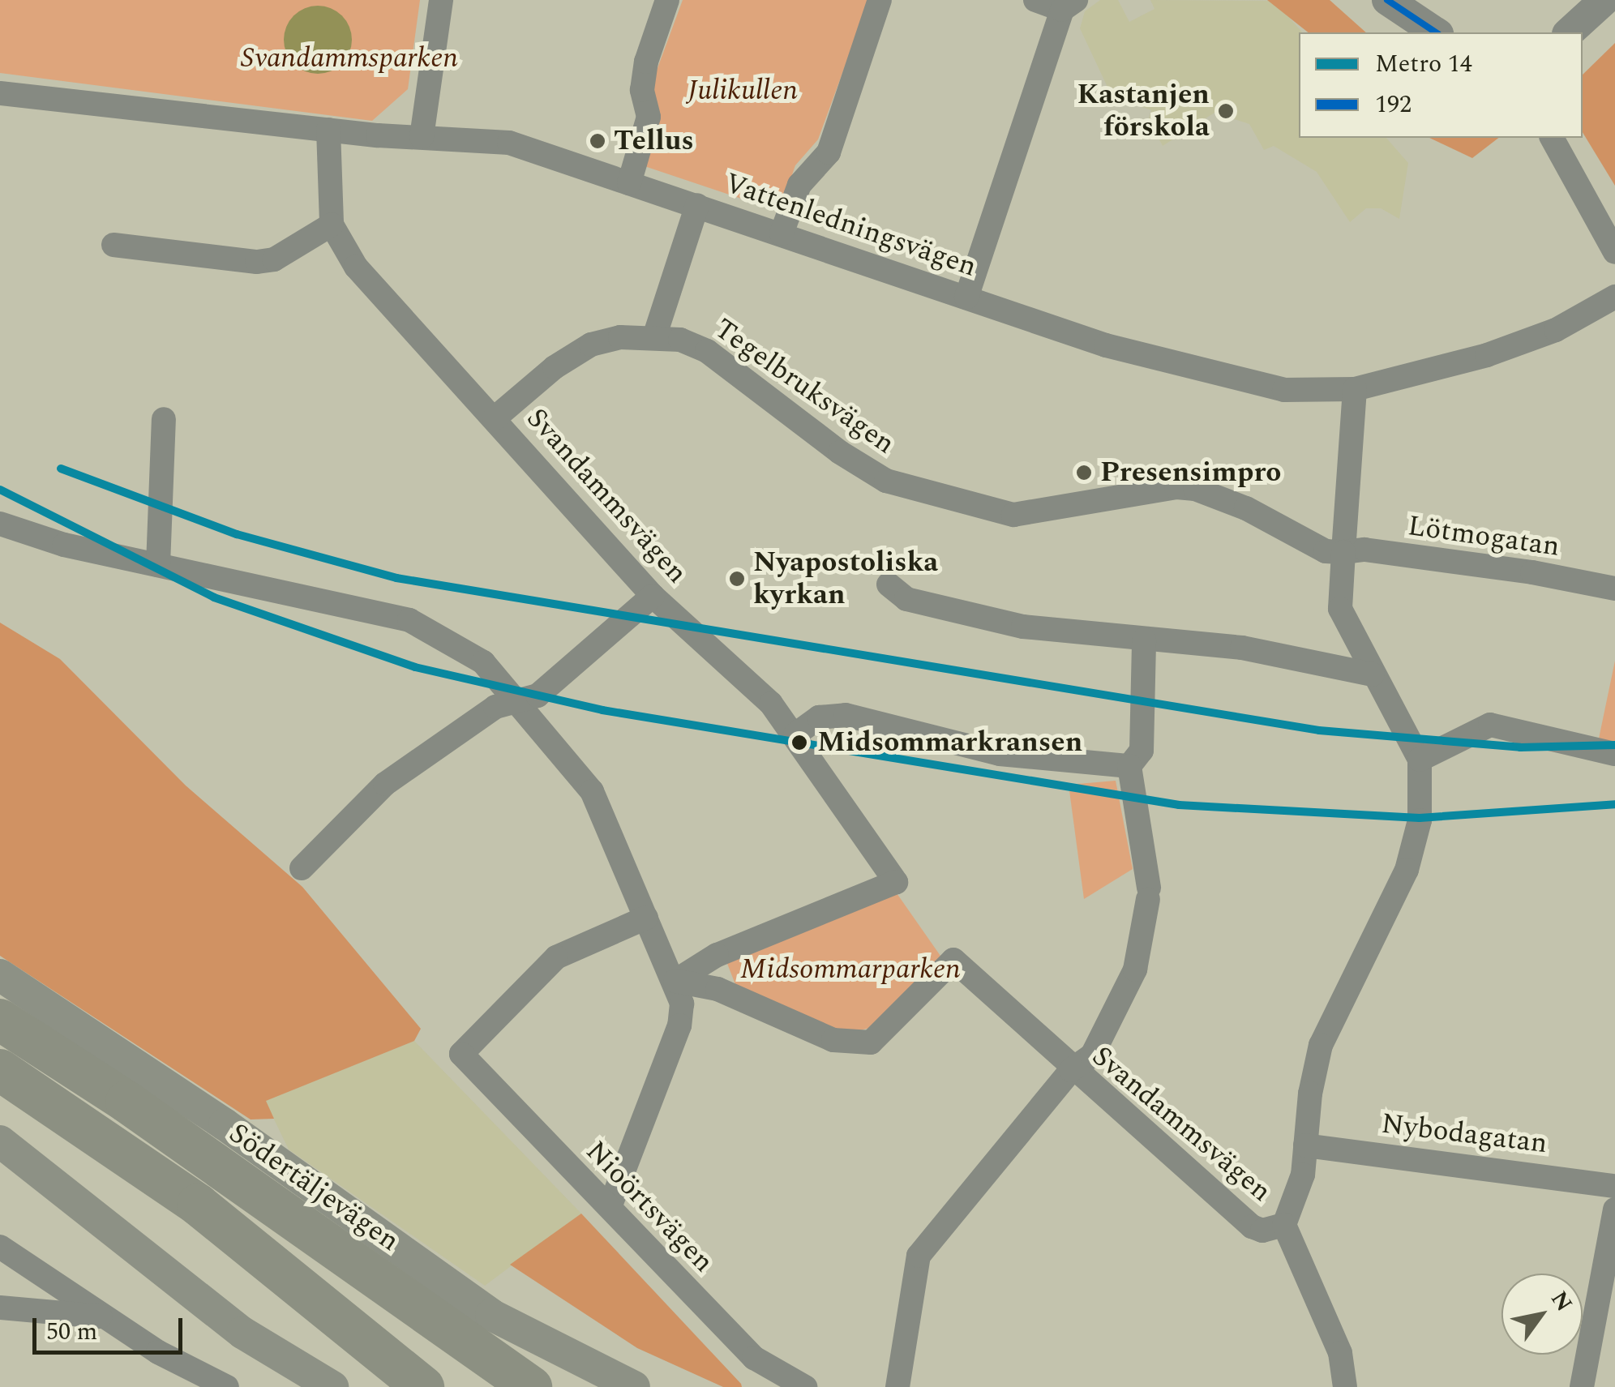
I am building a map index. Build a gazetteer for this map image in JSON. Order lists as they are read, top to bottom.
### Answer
{
  "streets": {
    "highway": ["Södertäljevägen"],
    "street": [
      "Vattenledningsvägen",
      "Tegelbruksvägen",
      "Svandammsvägen",
      "Lötmogatan",
      "Nybodagatan",
      "Nioörtsvägen"
    ]
  },
  "crossings": [
    ["Vattenledningsvägen", "Svandammsvägen"],
    ["Tegelbruksvägen", "Svandammsvägen"],
    ["Tegelbruksvägen", "Lötmogatan"]
  ],
  "parks": ["Svandammsparken", "Julikullen", "Midsommarparken"],
  "places": [
    "Kastanjen förskola",
    "Tellus",
    "Presensimpro",
    "Nyapostoliska kyrkan",
    "Midsommarkransen"
  ],
  "lines": ["transit line 192", "metro line 14"],
  "legend": ["Metro 14", "192"],
  "scale_bar": "50 m",
  "north": "top right"
}
